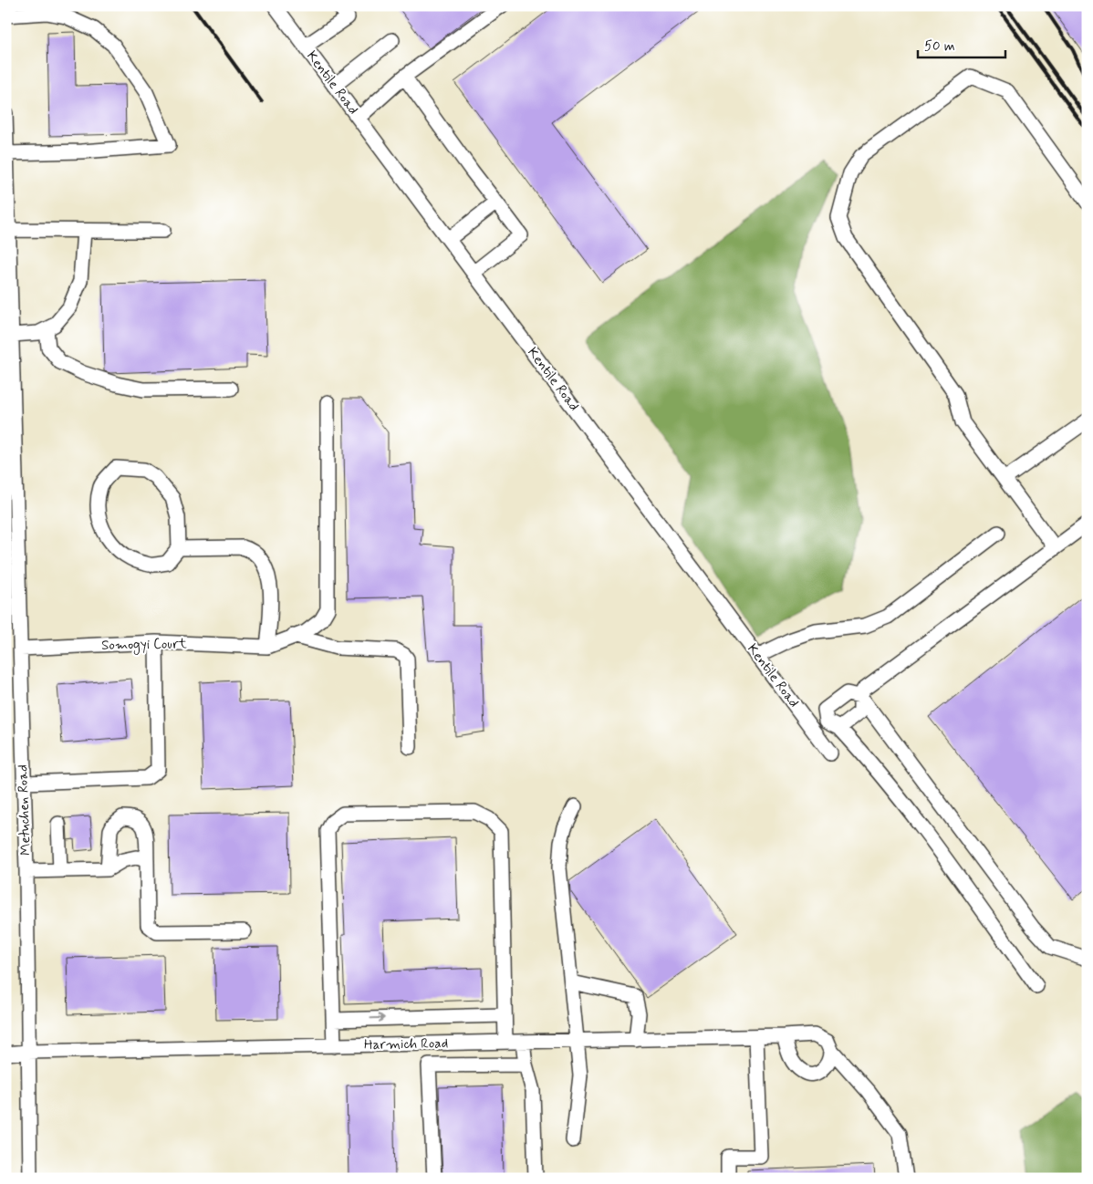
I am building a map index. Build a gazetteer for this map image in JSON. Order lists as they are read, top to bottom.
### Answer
{
  "streets": {
    "street": [
      "Kentile Road",
      "Somogyi Court",
      "Metuchen Road",
      "Harmich Road"
    ]
  },
  "crossings": [
    ["Somogyi Court", "Metuchen Road"],
    ["Metuchen Road", "Harmich Road"]
  ],
  "scale_bar": "50 m"
}
